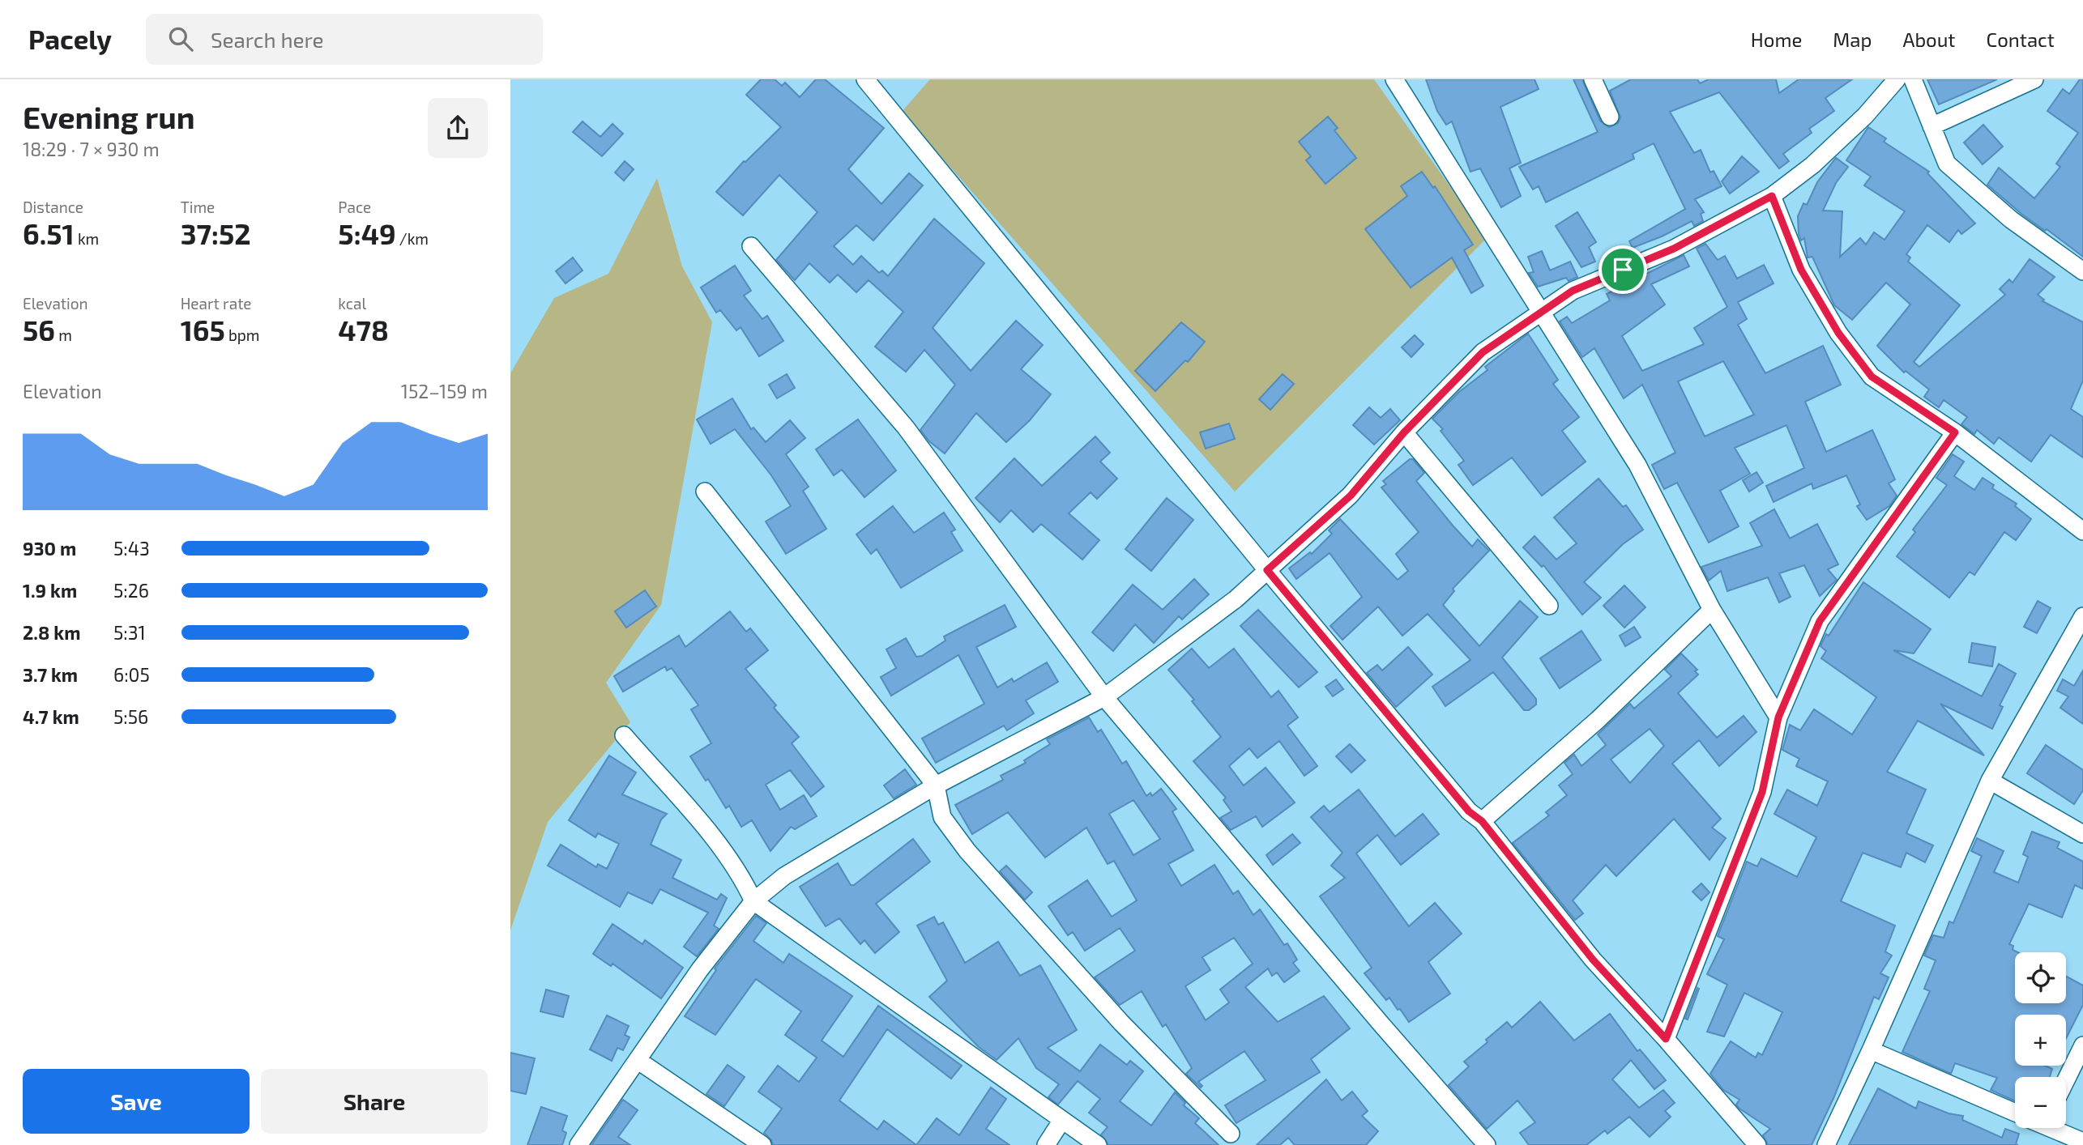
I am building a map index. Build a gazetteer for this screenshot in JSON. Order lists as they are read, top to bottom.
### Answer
{
  "page": {
    "header": "Pacely",
    "search": "Search here",
    "nav": [
      "Home",
      "Map",
      "About",
      "Contact"
    ],
    "heading": ["Evening run", "18:29 · 7 × 930 m"],
    "stats": [
      ["Distance", "6.51 km"],
      ["Time", "37:52"],
      ["Pace", "5:49 /km"],
      ["Elevation", "56 m"],
      ["Heart rate", "165 bpm"],
      ["kcal", "478"]
    ],
    "chart": ["Elevation", "152–159 m"],
    "list": [
      {
        "name": "930 m",
        "note": "5:43"
      },
      {
        "name": "1.9 km",
        "note": "5:26"
      },
      {
        "name": "2.8 km",
        "note": "5:31"
      },
      {
        "name": "3.7 km",
        "note": "6:05"
      },
      {
        "name": "4.7 km",
        "note": "5:56"
      }
    ],
    "map_buttons": ["+", "−"],
    "buttons": ["Save", "Share"]
  }
}
